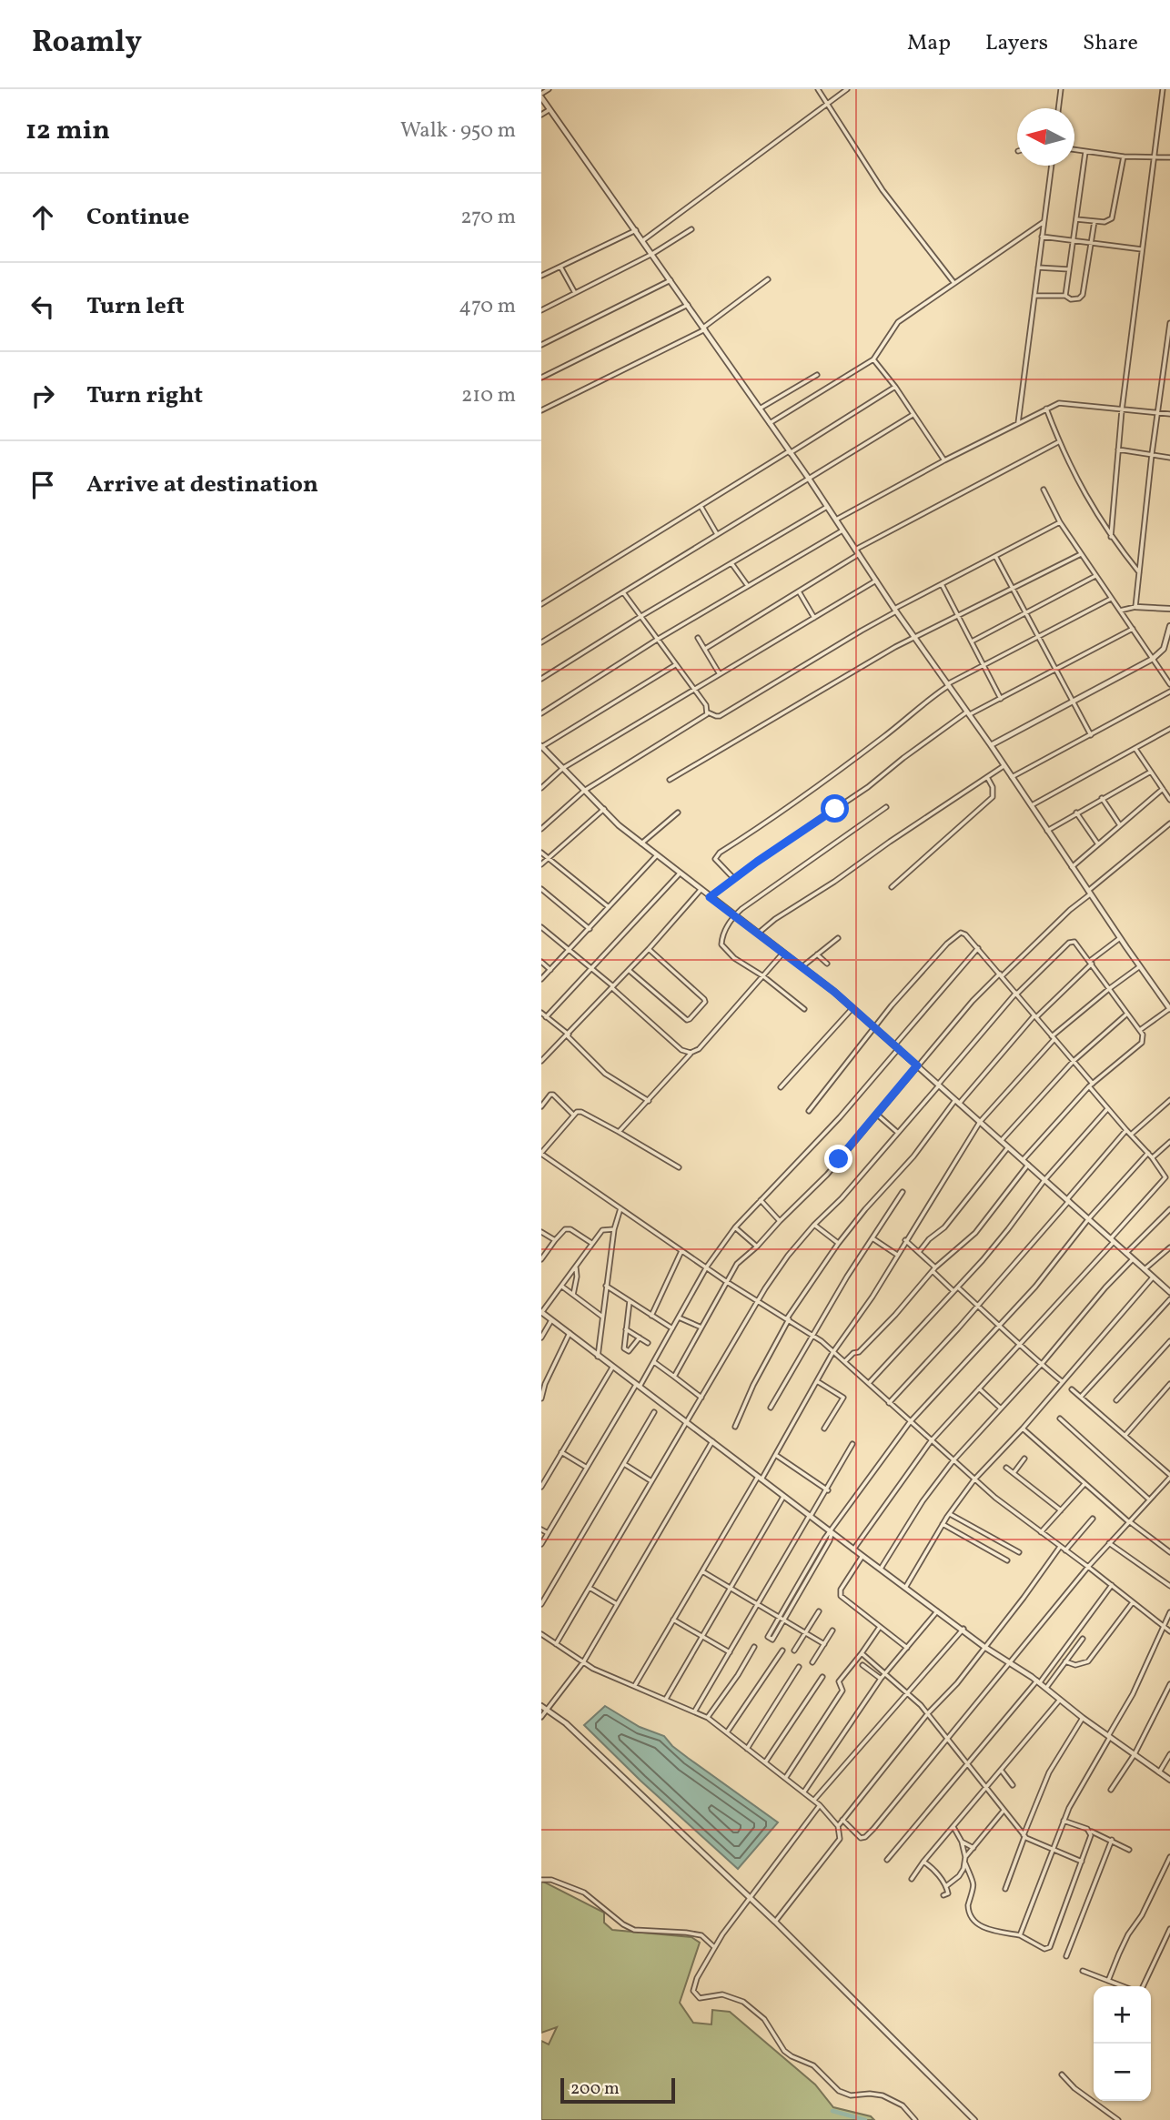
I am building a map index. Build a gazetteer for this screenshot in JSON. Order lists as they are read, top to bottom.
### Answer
{
  "scale_bar": "200 m",
  "north": "left",
  "page": {
    "header": "Roamly",
    "nav": ["Map", "Layers", "Share"],
    "heading": ["12 min", "Walk · 950 m"],
    "list": [
      ["Continue", "270 m"],
      ["Turn left", "470 m"],
      ["Turn right", "210 m"],
      "Arrive at destination"
    ],
    "map_buttons": ["+", "−"],
    "scale": "200 m"
  }
}
